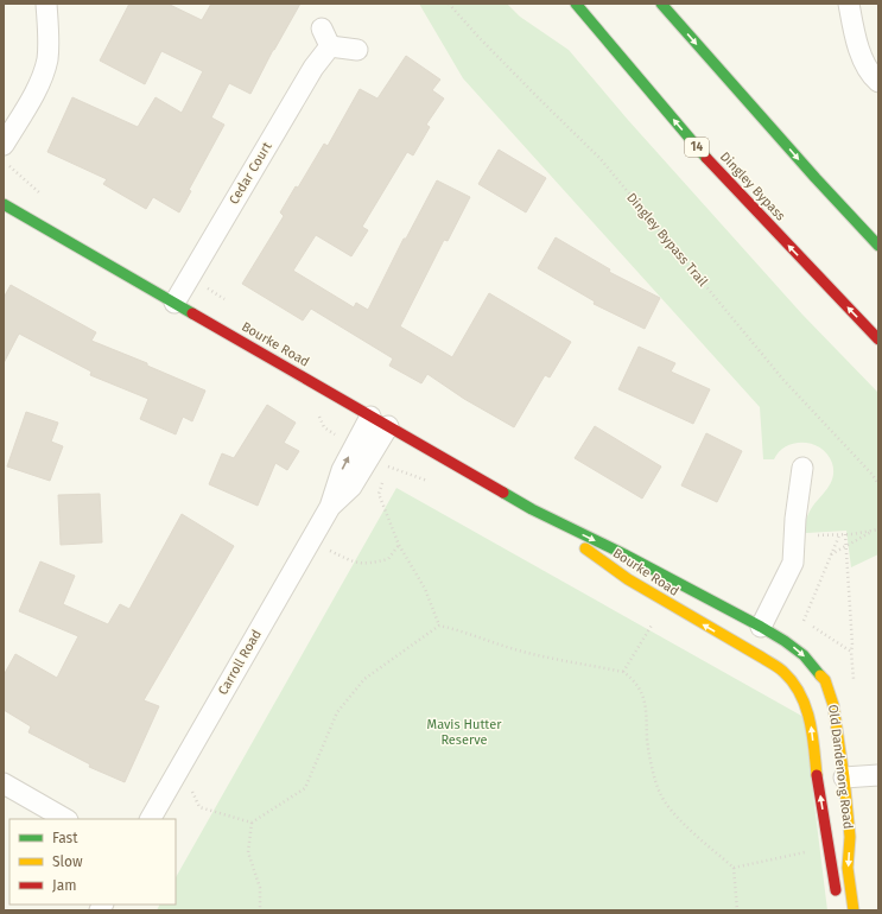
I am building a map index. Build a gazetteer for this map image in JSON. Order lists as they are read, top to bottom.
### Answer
{
  "streets": {
    "main road": [
      "14",
      "Dingley Bypass",
      "Bourke Road",
      "Old Dandenong Road"
    ],
    "street": ["Cedar Court", "Carroll Road"],
    "path": ["Dingley Bypass Trail"]
  },
  "crossings": [
    ["Cedar Court", "Bourke Road"],
    ["Bourke Road", "Carroll Road"],
    ["Bourke Road", "Old Dandenong Road"]
  ],
  "parks": ["Mavis Hutter Reserve"],
  "legend": ["Fast", "Slow", "Jam"]
}
